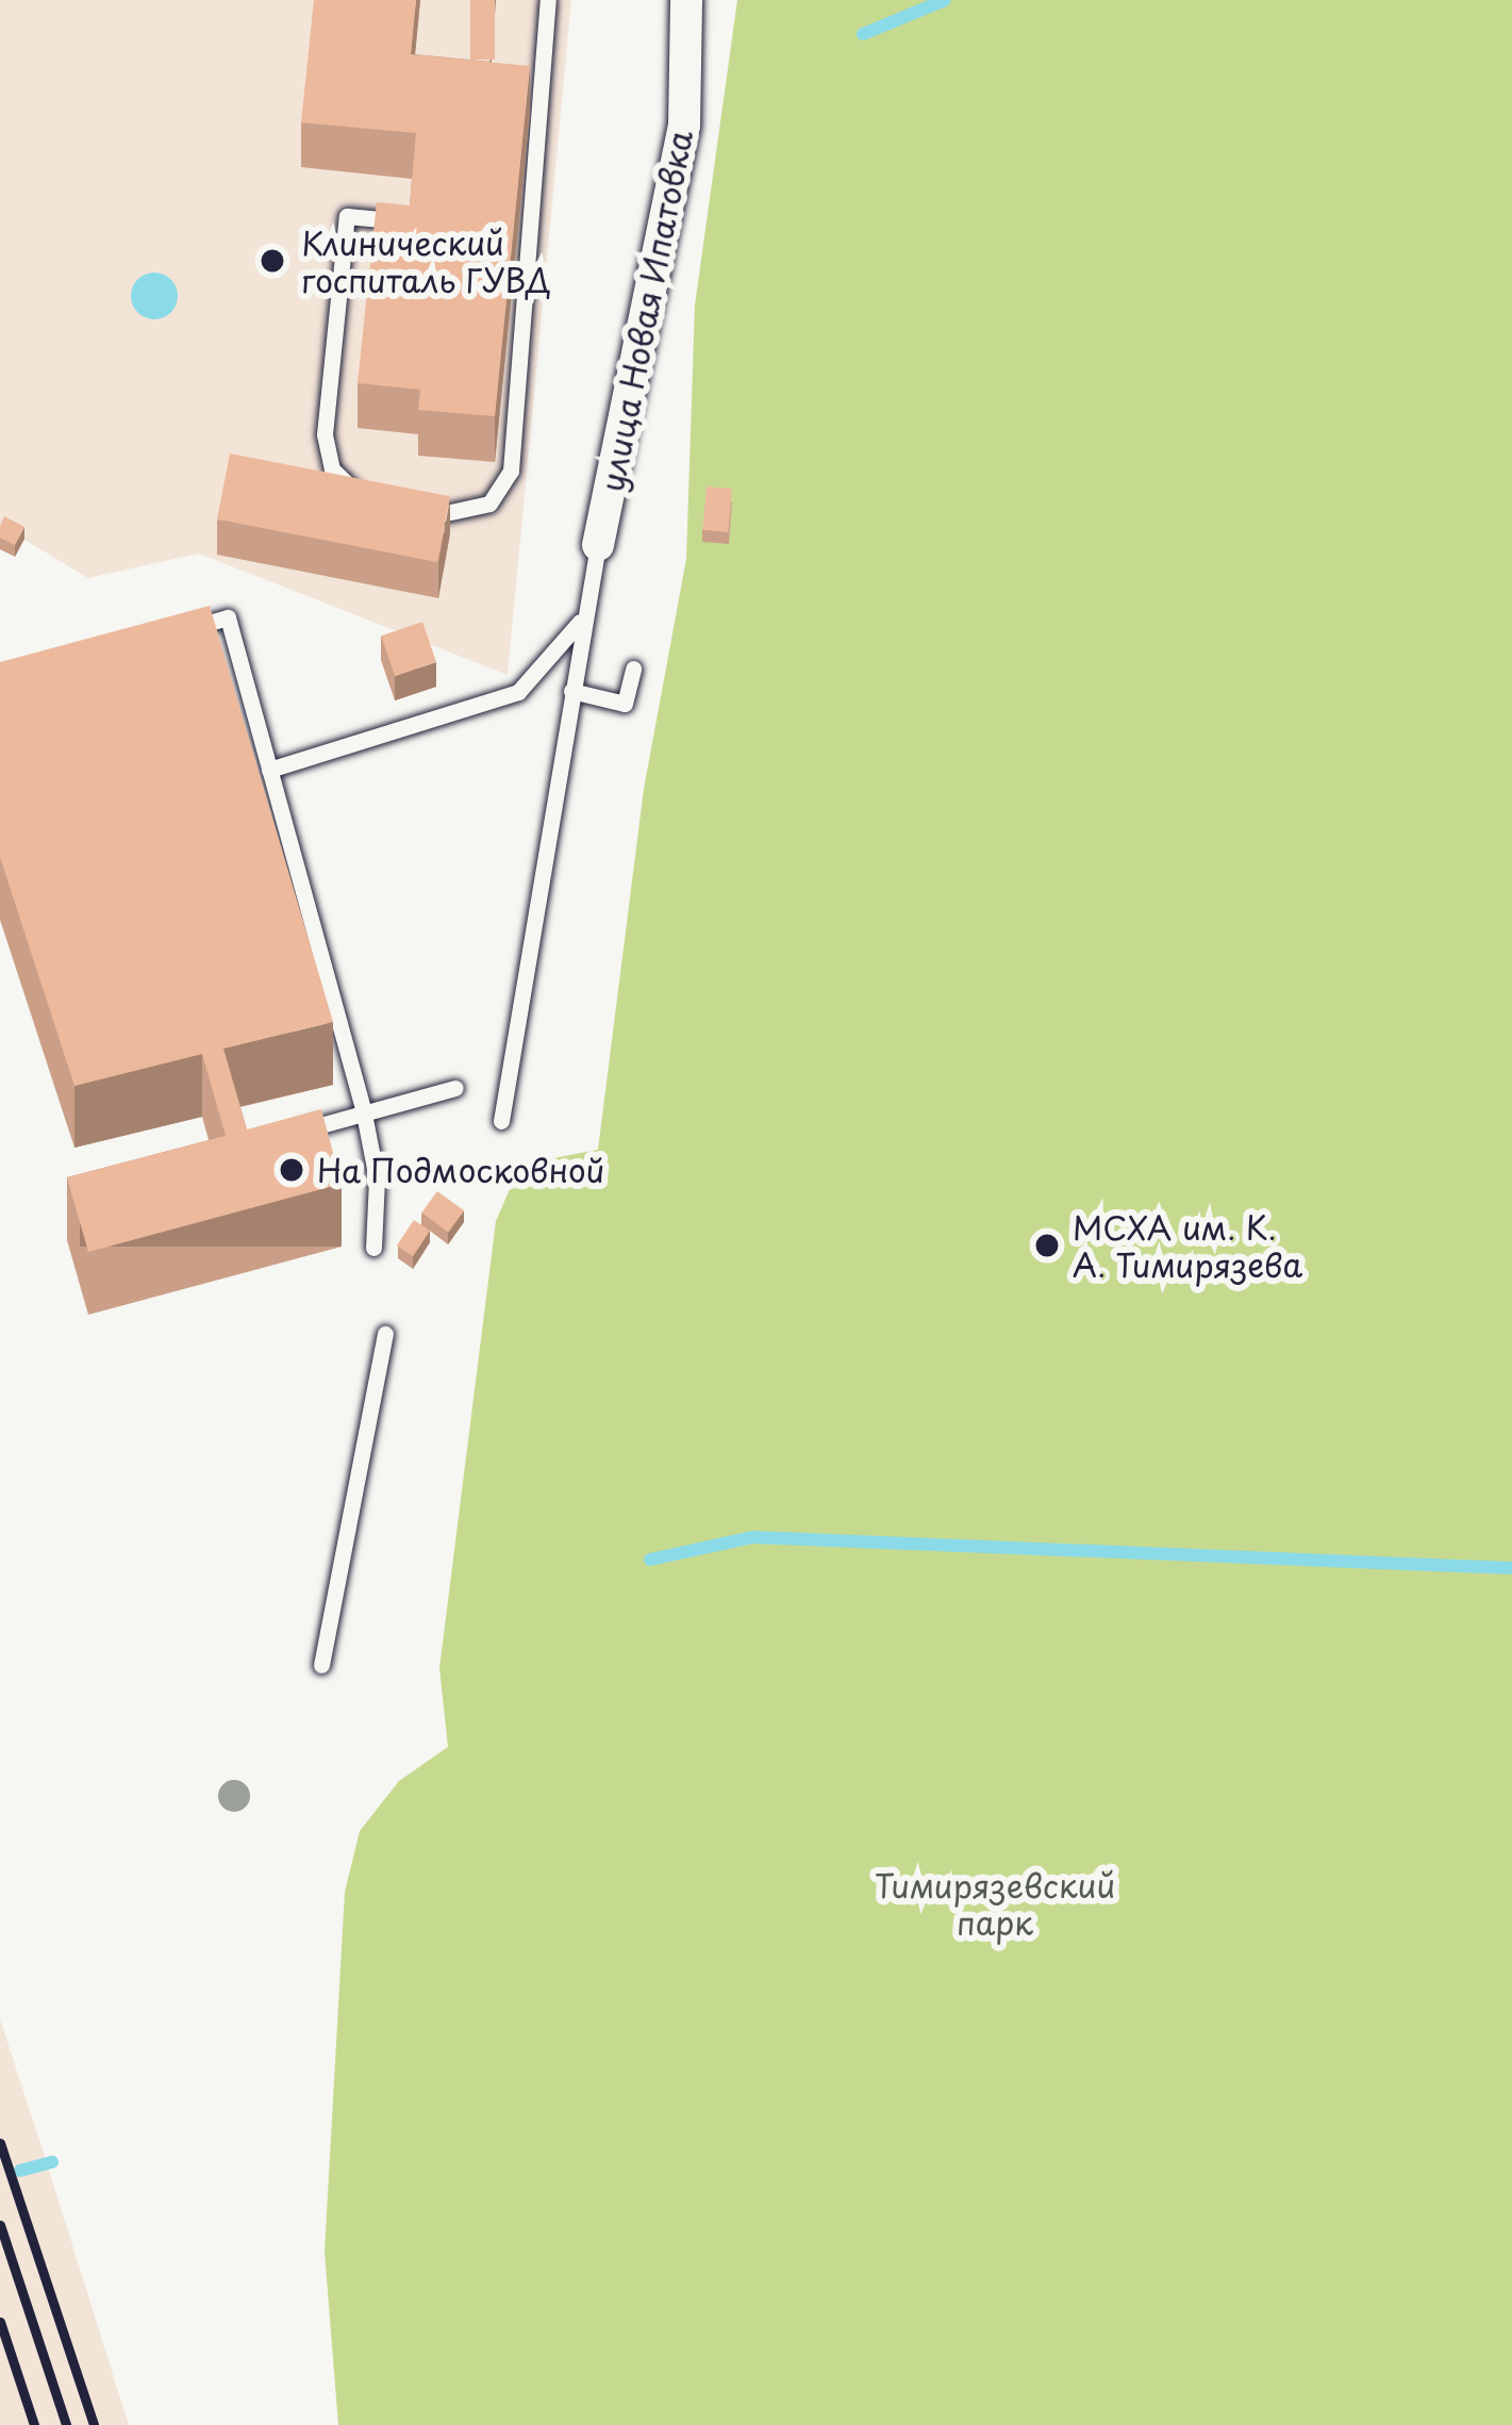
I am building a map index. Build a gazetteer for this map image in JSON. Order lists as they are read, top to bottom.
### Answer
{
  "streets": {
    "street": ["улица Новая Ипатовка"]
  },
  "parks": ["Тимирязевский парк"],
  "places": ["Клинический госпиталь ГУВД", "На Подмосковной", "МСХА им. К. А. Тимирязева"]
}
